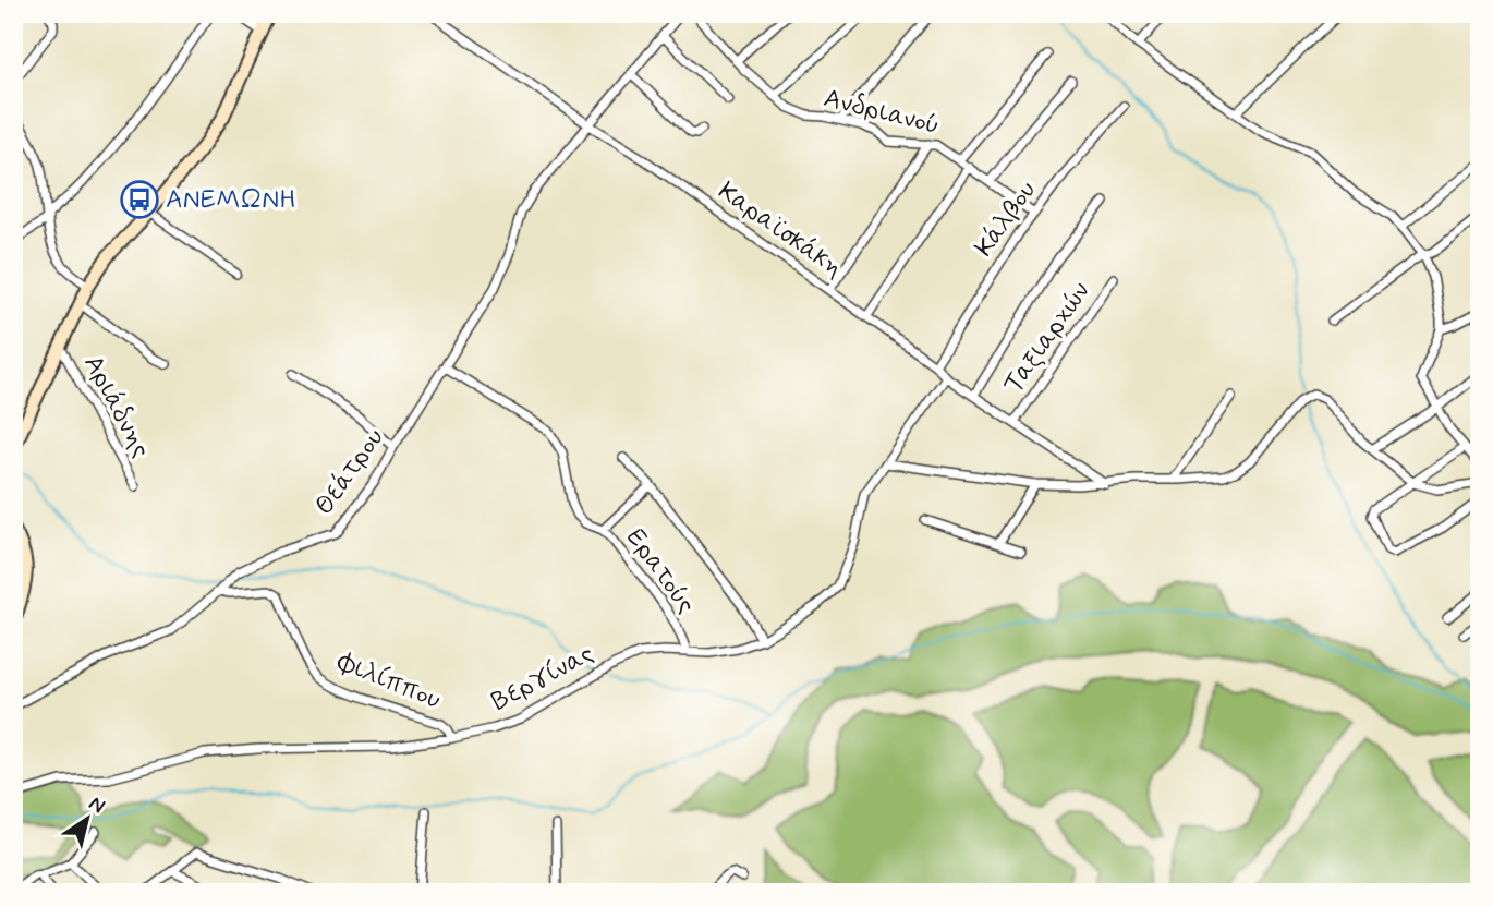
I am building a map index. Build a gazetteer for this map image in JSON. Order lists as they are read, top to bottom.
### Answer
{
  "streets": {
    "street": [
      "Ανδριανού",
      "Κάλβου",
      "Καραϊσκάκη",
      "Ταξιαρχών",
      "Αριάδνης",
      "Θεάτρου",
      "Ερατούς",
      "Βεργίνας",
      "Φιλίππου"
    ]
  },
  "crossings": [
    ["Ανδριανού", "Κάλβου"],
    ["Κάλβου", "Καραϊσκάκη"],
    ["Καραϊσκάκη", "Ταξιαρχών"],
    ["Καραϊσκάκη", "Θεάτρου"],
    ["Καραϊσκάκη", "Βεργίνας"],
    ["Θεάτρου", "Ερατούς"],
    ["Θεάτρου", "Φιλίππου"],
    ["Ερατούς", "Βεργίνας"],
    ["Βεργίνας", "Φιλίππου"]
  ],
  "places": {
    "bus stop": ["ΑΝΕΜΩΝΗ"]
  },
  "north": "top right"
}
